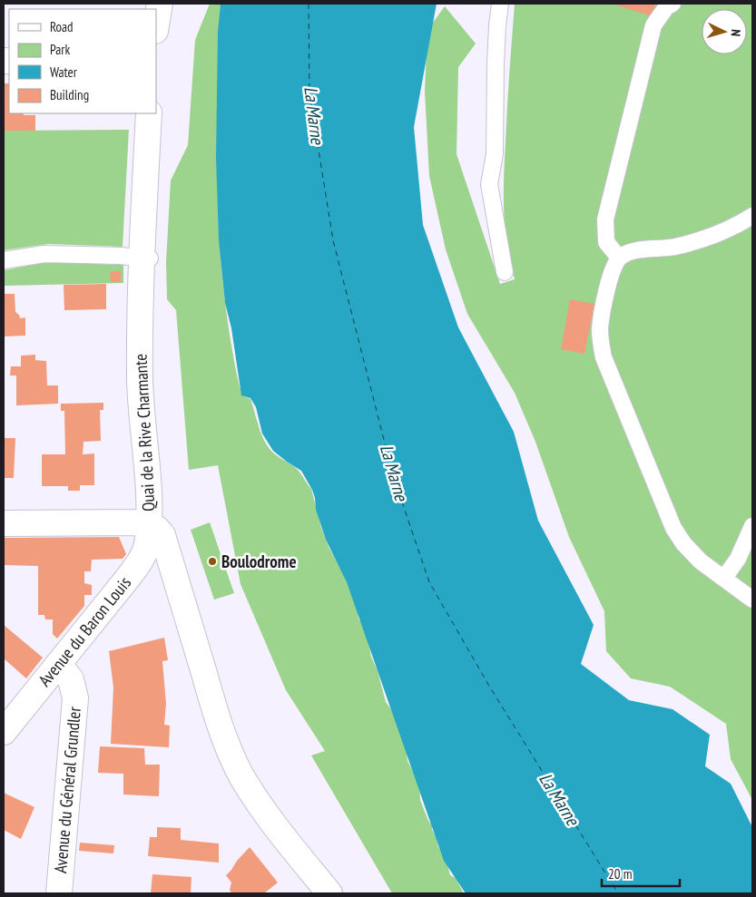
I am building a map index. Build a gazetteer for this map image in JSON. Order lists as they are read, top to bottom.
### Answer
{
  "streets": {
    "street": ["Quai de la Rive Charmante", "Avenue du Baron Louis", "Avenue du Général Grundler"]
  },
  "crossings": [
    ["Quai de la Rive Charmante", "Avenue du Baron Louis"],
    ["Avenue du Baron Louis", "Avenue du Général Grundler"]
  ],
  "water": ["La Marne"],
  "places": ["Boulodrome"],
  "legend": [
    "Road",
    "Park",
    "Water",
    "Building"
  ],
  "scale_bar": "20 m",
  "north": "right"
}
